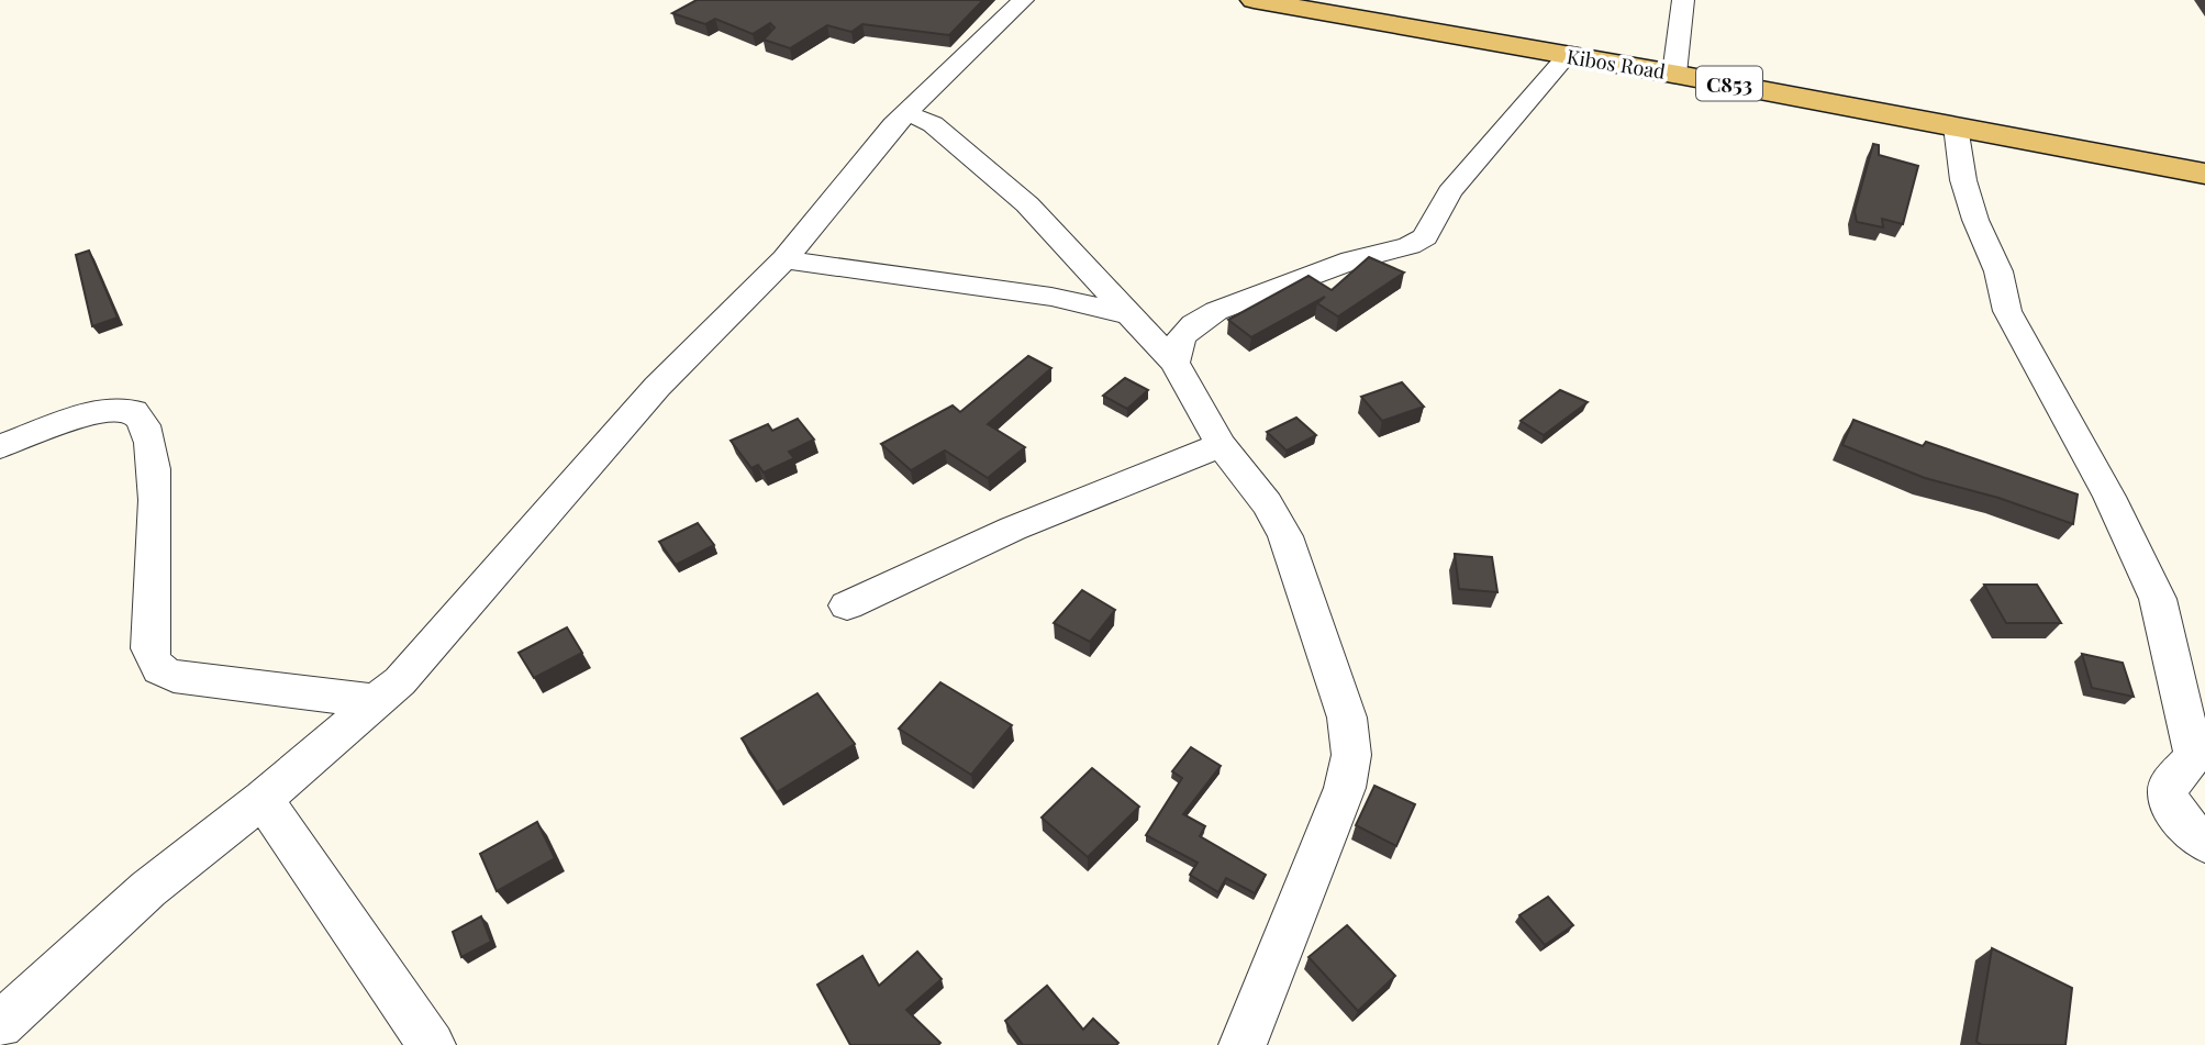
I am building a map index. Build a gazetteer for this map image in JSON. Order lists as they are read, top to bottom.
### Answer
{
  "streets": {
    "main road": ["Kibos Road", "C853"]
  }
}
